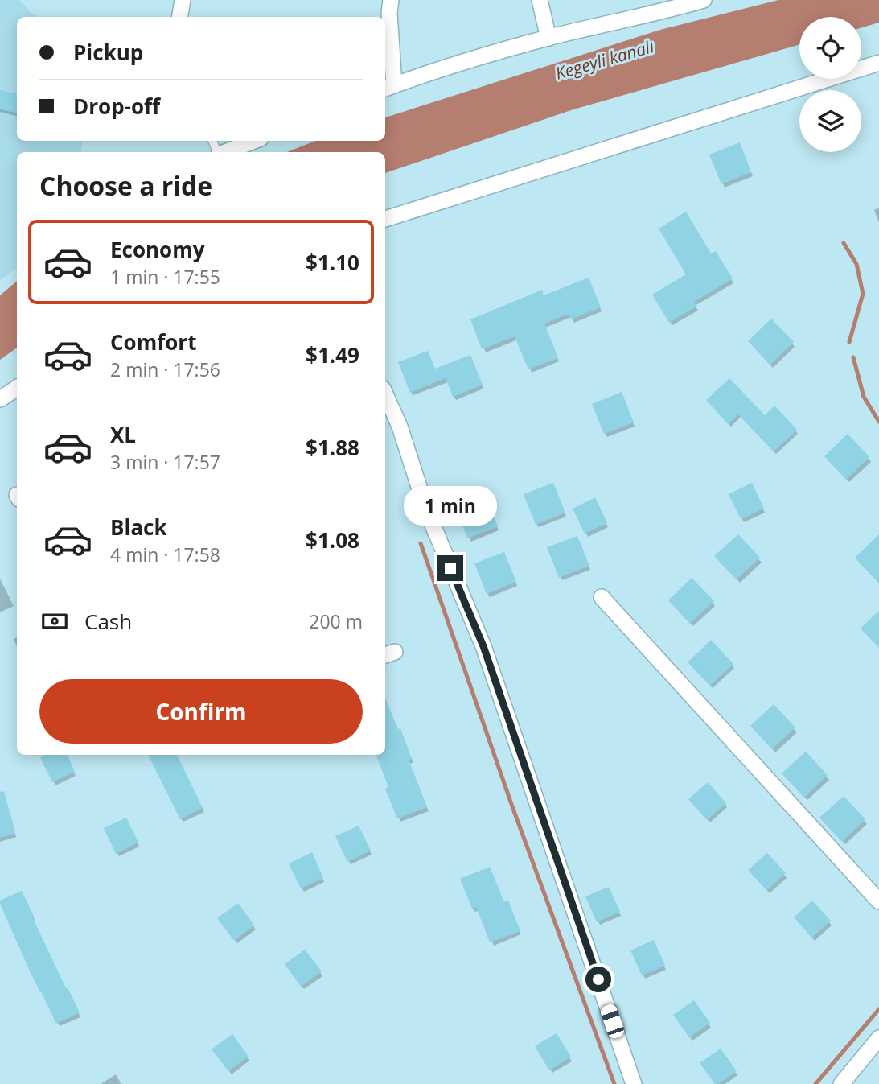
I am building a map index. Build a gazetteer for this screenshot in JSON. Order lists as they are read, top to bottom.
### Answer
{
  "water": ["Kegeyli kanalı"],
  "page": {
    "banner": ["Pickup", "Drop-off"],
    "heading": "Choose a ride",
    "list": [
      {
        "name": "Economy",
        "note": "1 min · 17:55",
        "value": "$1.10"
      },
      {
        "name": "Comfort",
        "note": "2 min · 17:56",
        "value": "$1.49"
      },
      {
        "name": "XL",
        "note": "3 min · 17:57",
        "value": "$1.88"
      },
      {
        "name": "Black",
        "note": "4 min · 17:58",
        "value": "$1.08"
      }
    ],
    "bubble": "1 min",
    "pay": ["Cash", "200 m"],
    "buttons": "Confirm"
  }
}
